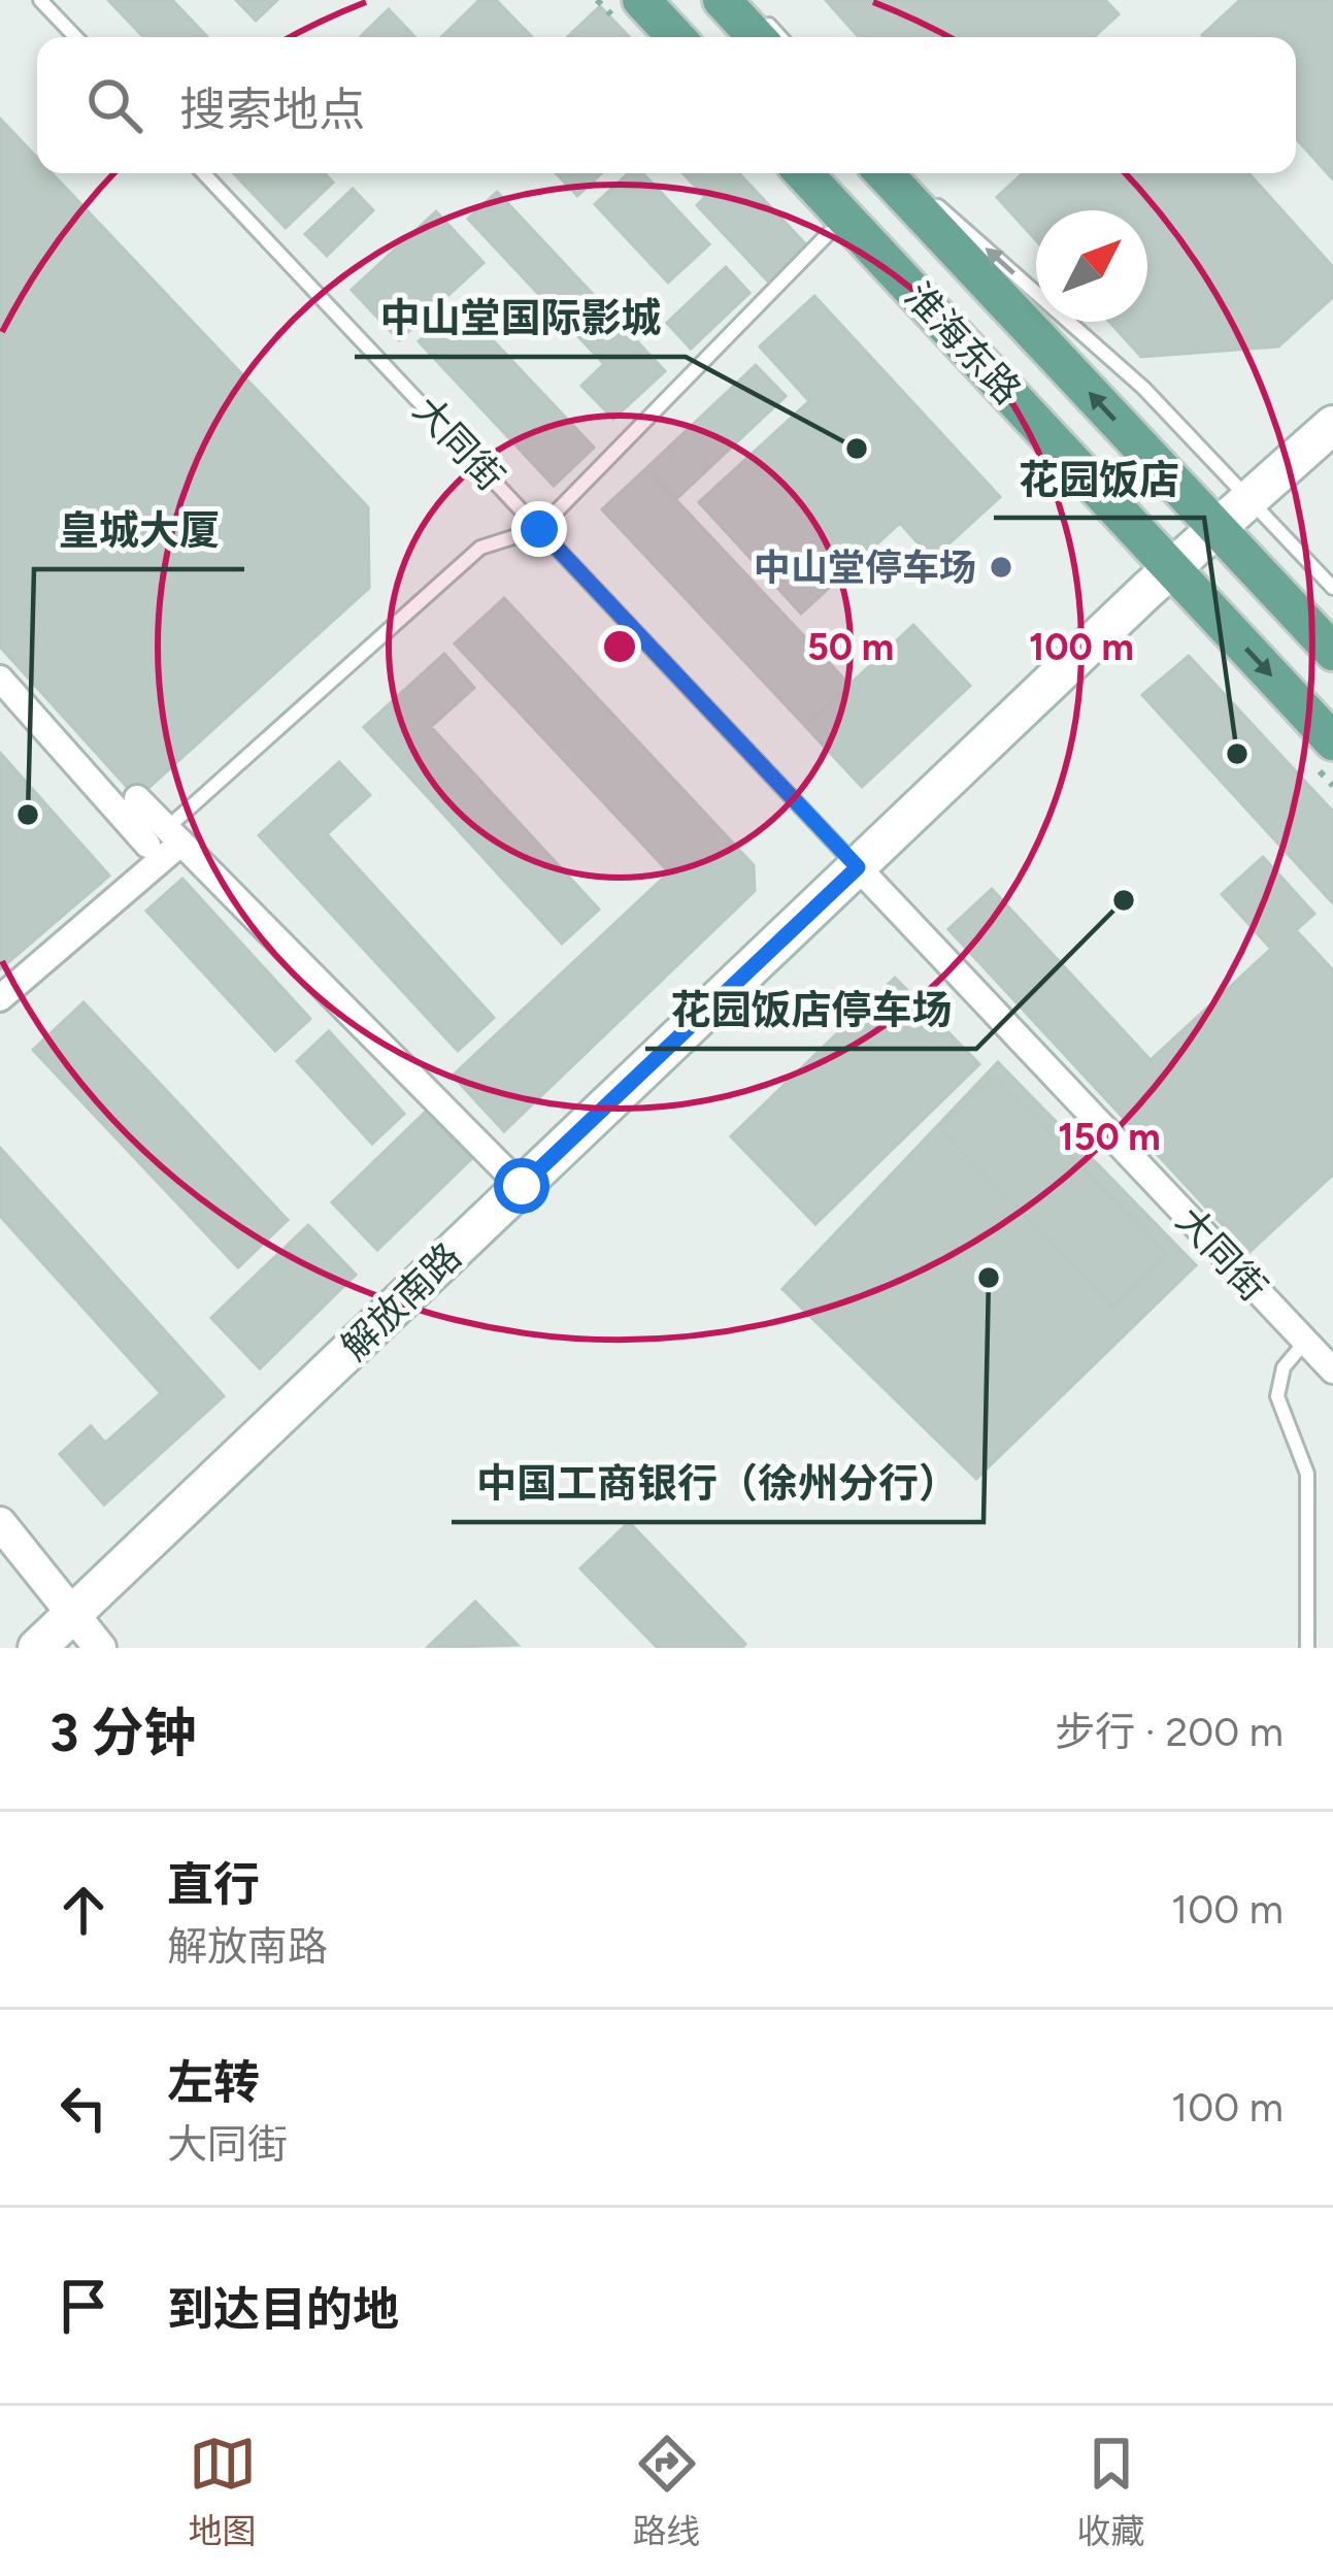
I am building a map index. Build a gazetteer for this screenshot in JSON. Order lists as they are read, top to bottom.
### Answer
{
  "streets": {
    "main road": ["淮海东路", "解放南路"],
    "street": ["大同街"]
  },
  "crossings": [
    ["淮海东路", "解放南路"],
    ["大同街", "解放南路"]
  ],
  "places": [
    "中山堂国际影城",
    "中山堂停车场",
    "花园饭店",
    "皇城大厦",
    "花园饭店停车场",
    "中国工商银行（徐州分行）"
  ],
  "north": "top right",
  "page": {
    "search": "搜索地点",
    "heading": ["3 分钟", "步行 · 200 m"],
    "list": [
      ["直行", "解放南路", "100 m"],
      ["左转", "大同街", "100 m"],
      "到达目的地"
    ],
    "nav": ["地图", "路线", "收藏"]
  },
  "rings": ["50 m", "100 m", "150 m"]
}
